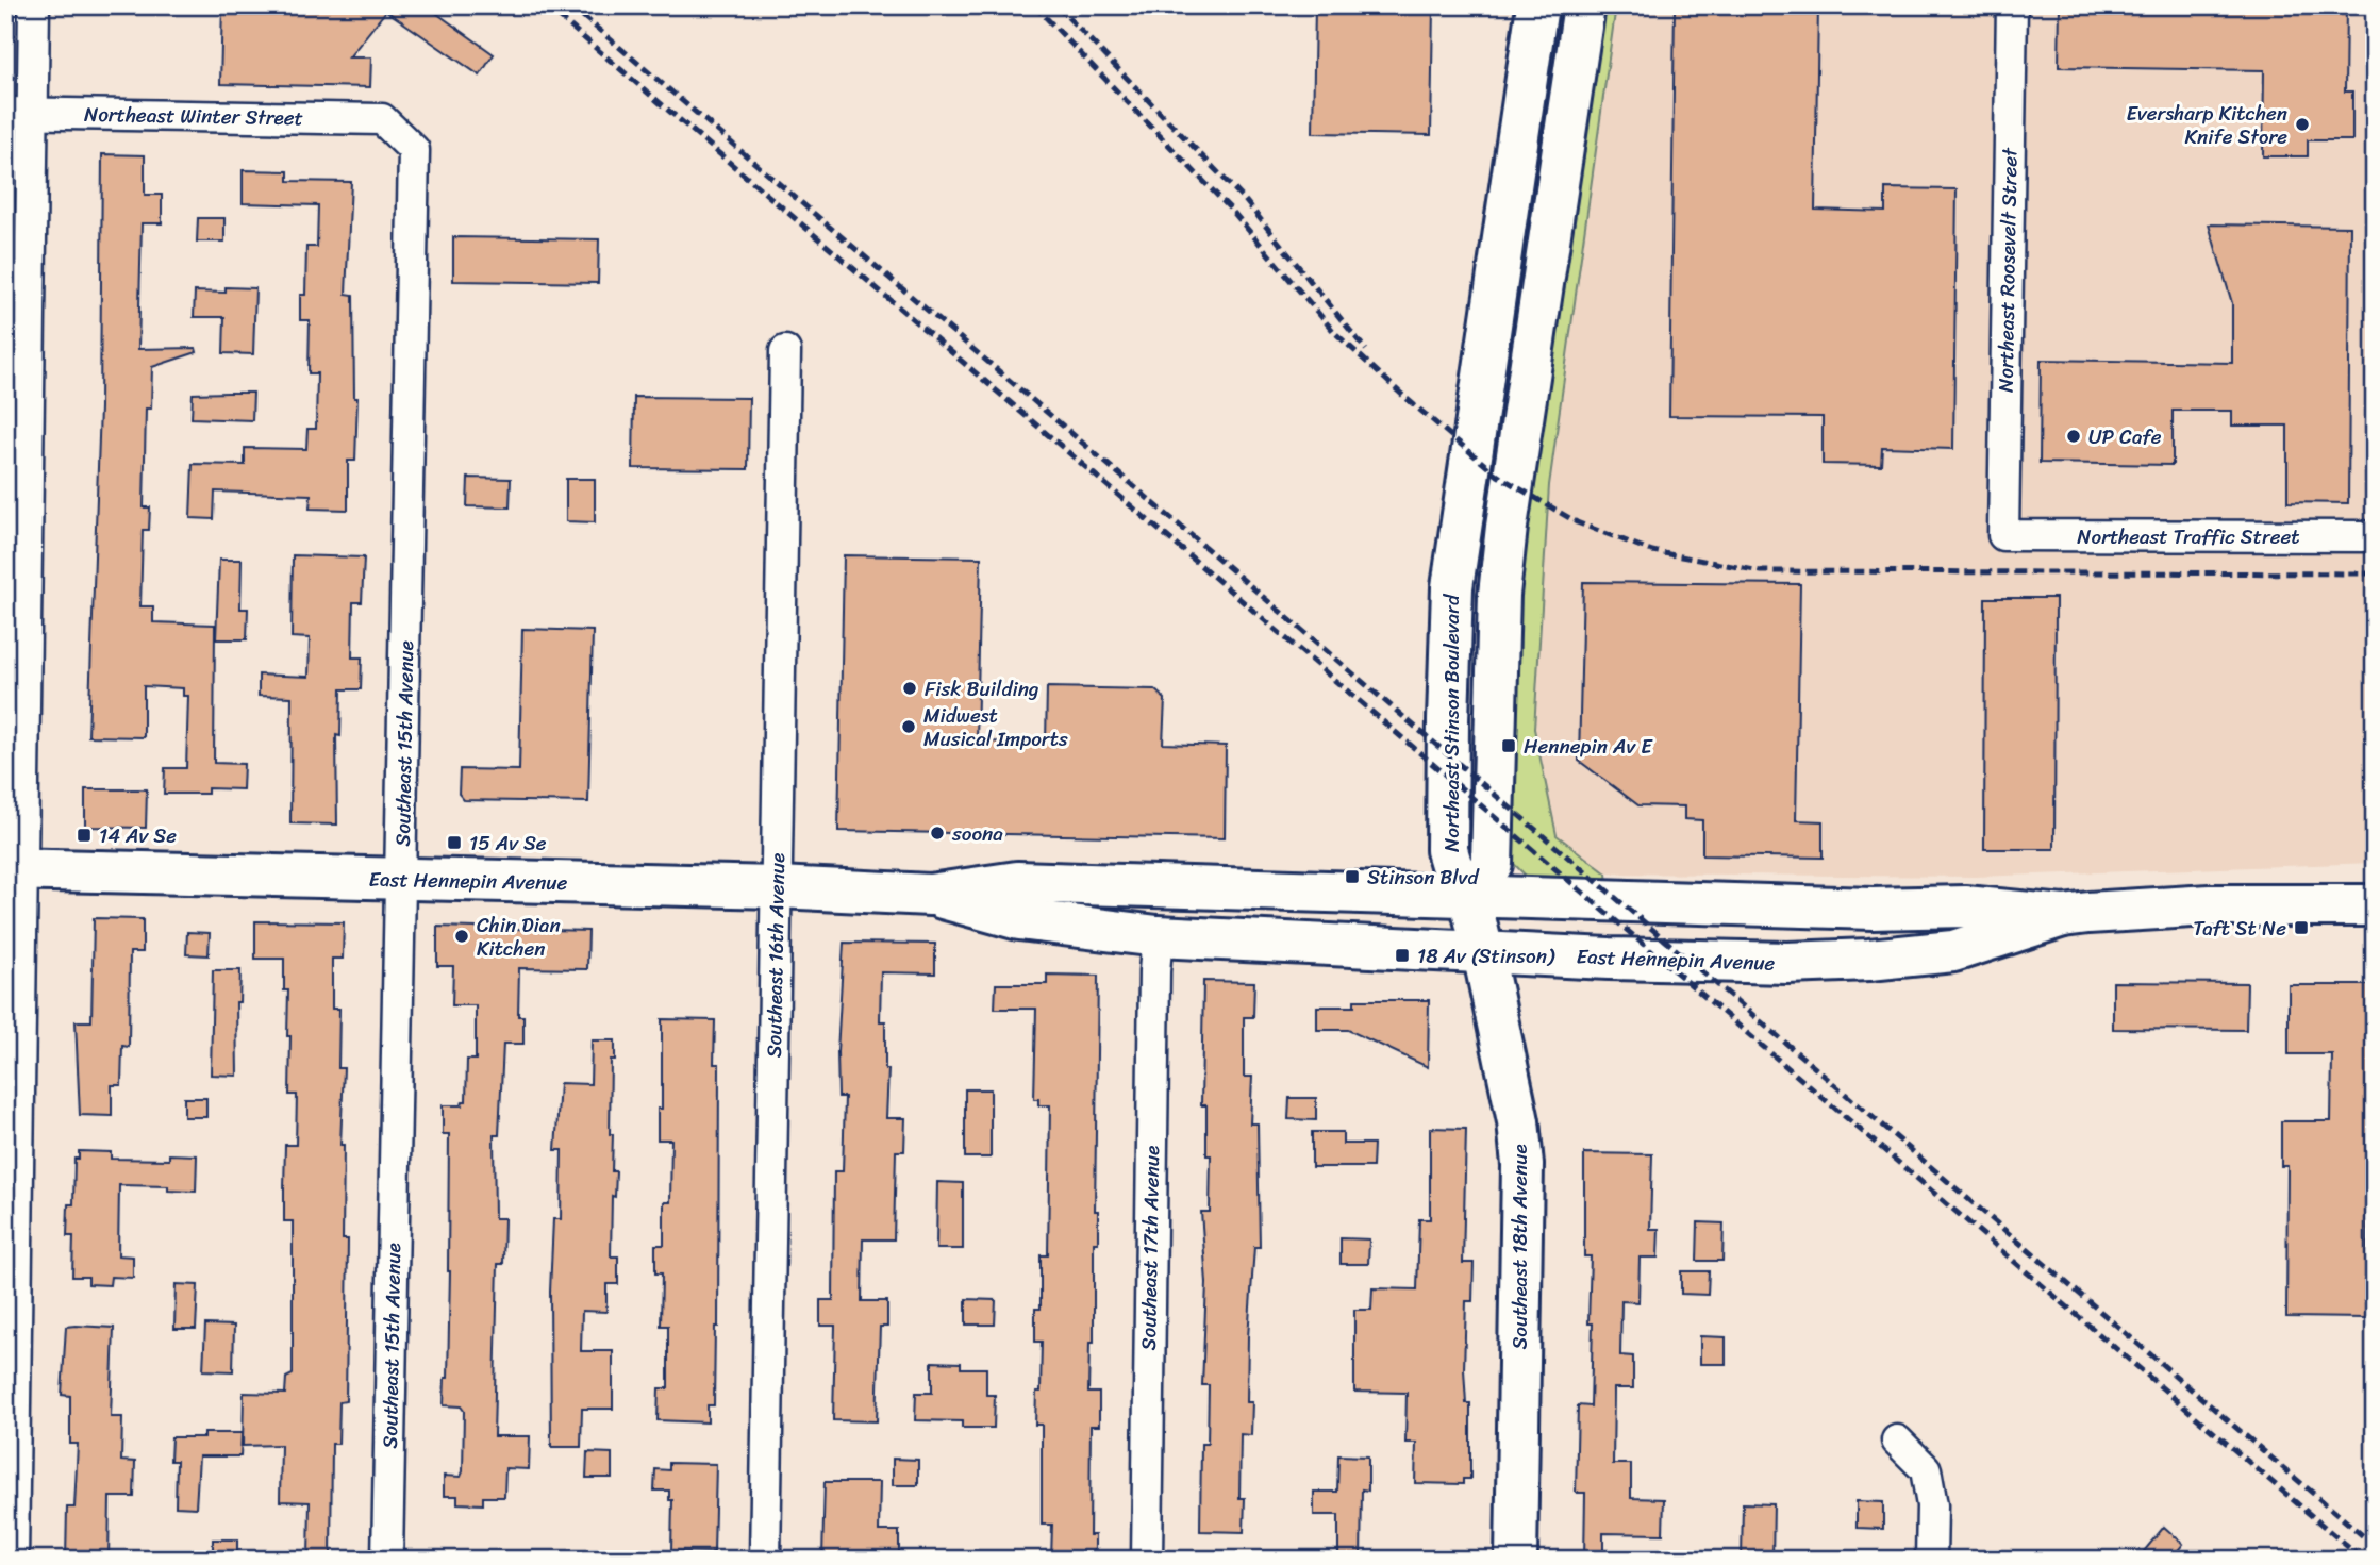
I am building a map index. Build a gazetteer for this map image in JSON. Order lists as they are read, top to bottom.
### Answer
{
  "streets": {
    "main road": ["Northeast Stinson Boulevard", "East Hennepin Avenue", "Southeast 18th Avenue"],
    "street": [
      "Northeast Winter Street",
      "Northeast Roosevelt Street",
      "Northeast Traffic Street",
      "Southeast 15th Avenue",
      "Southeast 16th Avenue",
      "Southeast 17th Avenue"
    ]
  },
  "crossings": [
    ["Northeast Winter Street", "Southeast 15th Avenue"],
    ["Northeast Roosevelt Street", "Northeast Traffic Street"],
    ["Northeast Stinson Boulevard", "East Hennepin Avenue"],
    ["Northeast Stinson Boulevard", "Southeast 18th Avenue"],
    ["Southeast 15th Avenue", "East Hennepin Avenue"],
    ["East Hennepin Avenue", "Southeast 16th Avenue"],
    ["East Hennepin Avenue", "Southeast 18th Avenue"],
    ["East Hennepin Avenue", "Southeast 17th Avenue"]
  ],
  "places": {
    "other": [
      "Eversharp Kitchen Knife Store",
      "UP Cafe",
      "Fisk Building",
      "Midwest Musical Imports",
      "soona",
      "Chin Dian Kitchen"
    ],
    "transit": [
      "Hennepin Av E",
      "14 Av Se",
      "15 Av Se",
      "Stinson Blvd",
      "Taft St Ne",
      "18 Av (Stinson)"
    ]
  }
}
